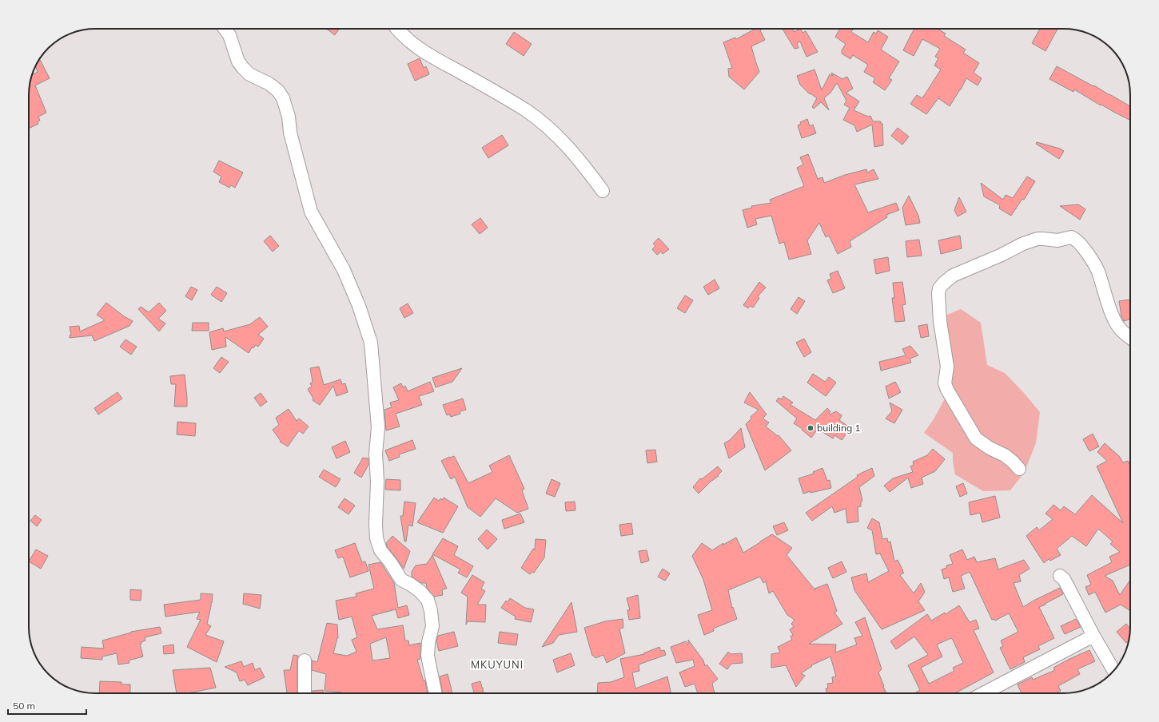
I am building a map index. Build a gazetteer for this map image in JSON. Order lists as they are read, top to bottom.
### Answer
{
  "districts": ["MKUYUNI"],
  "places": ["building 1"],
  "scale_bar": "50 m"
}
